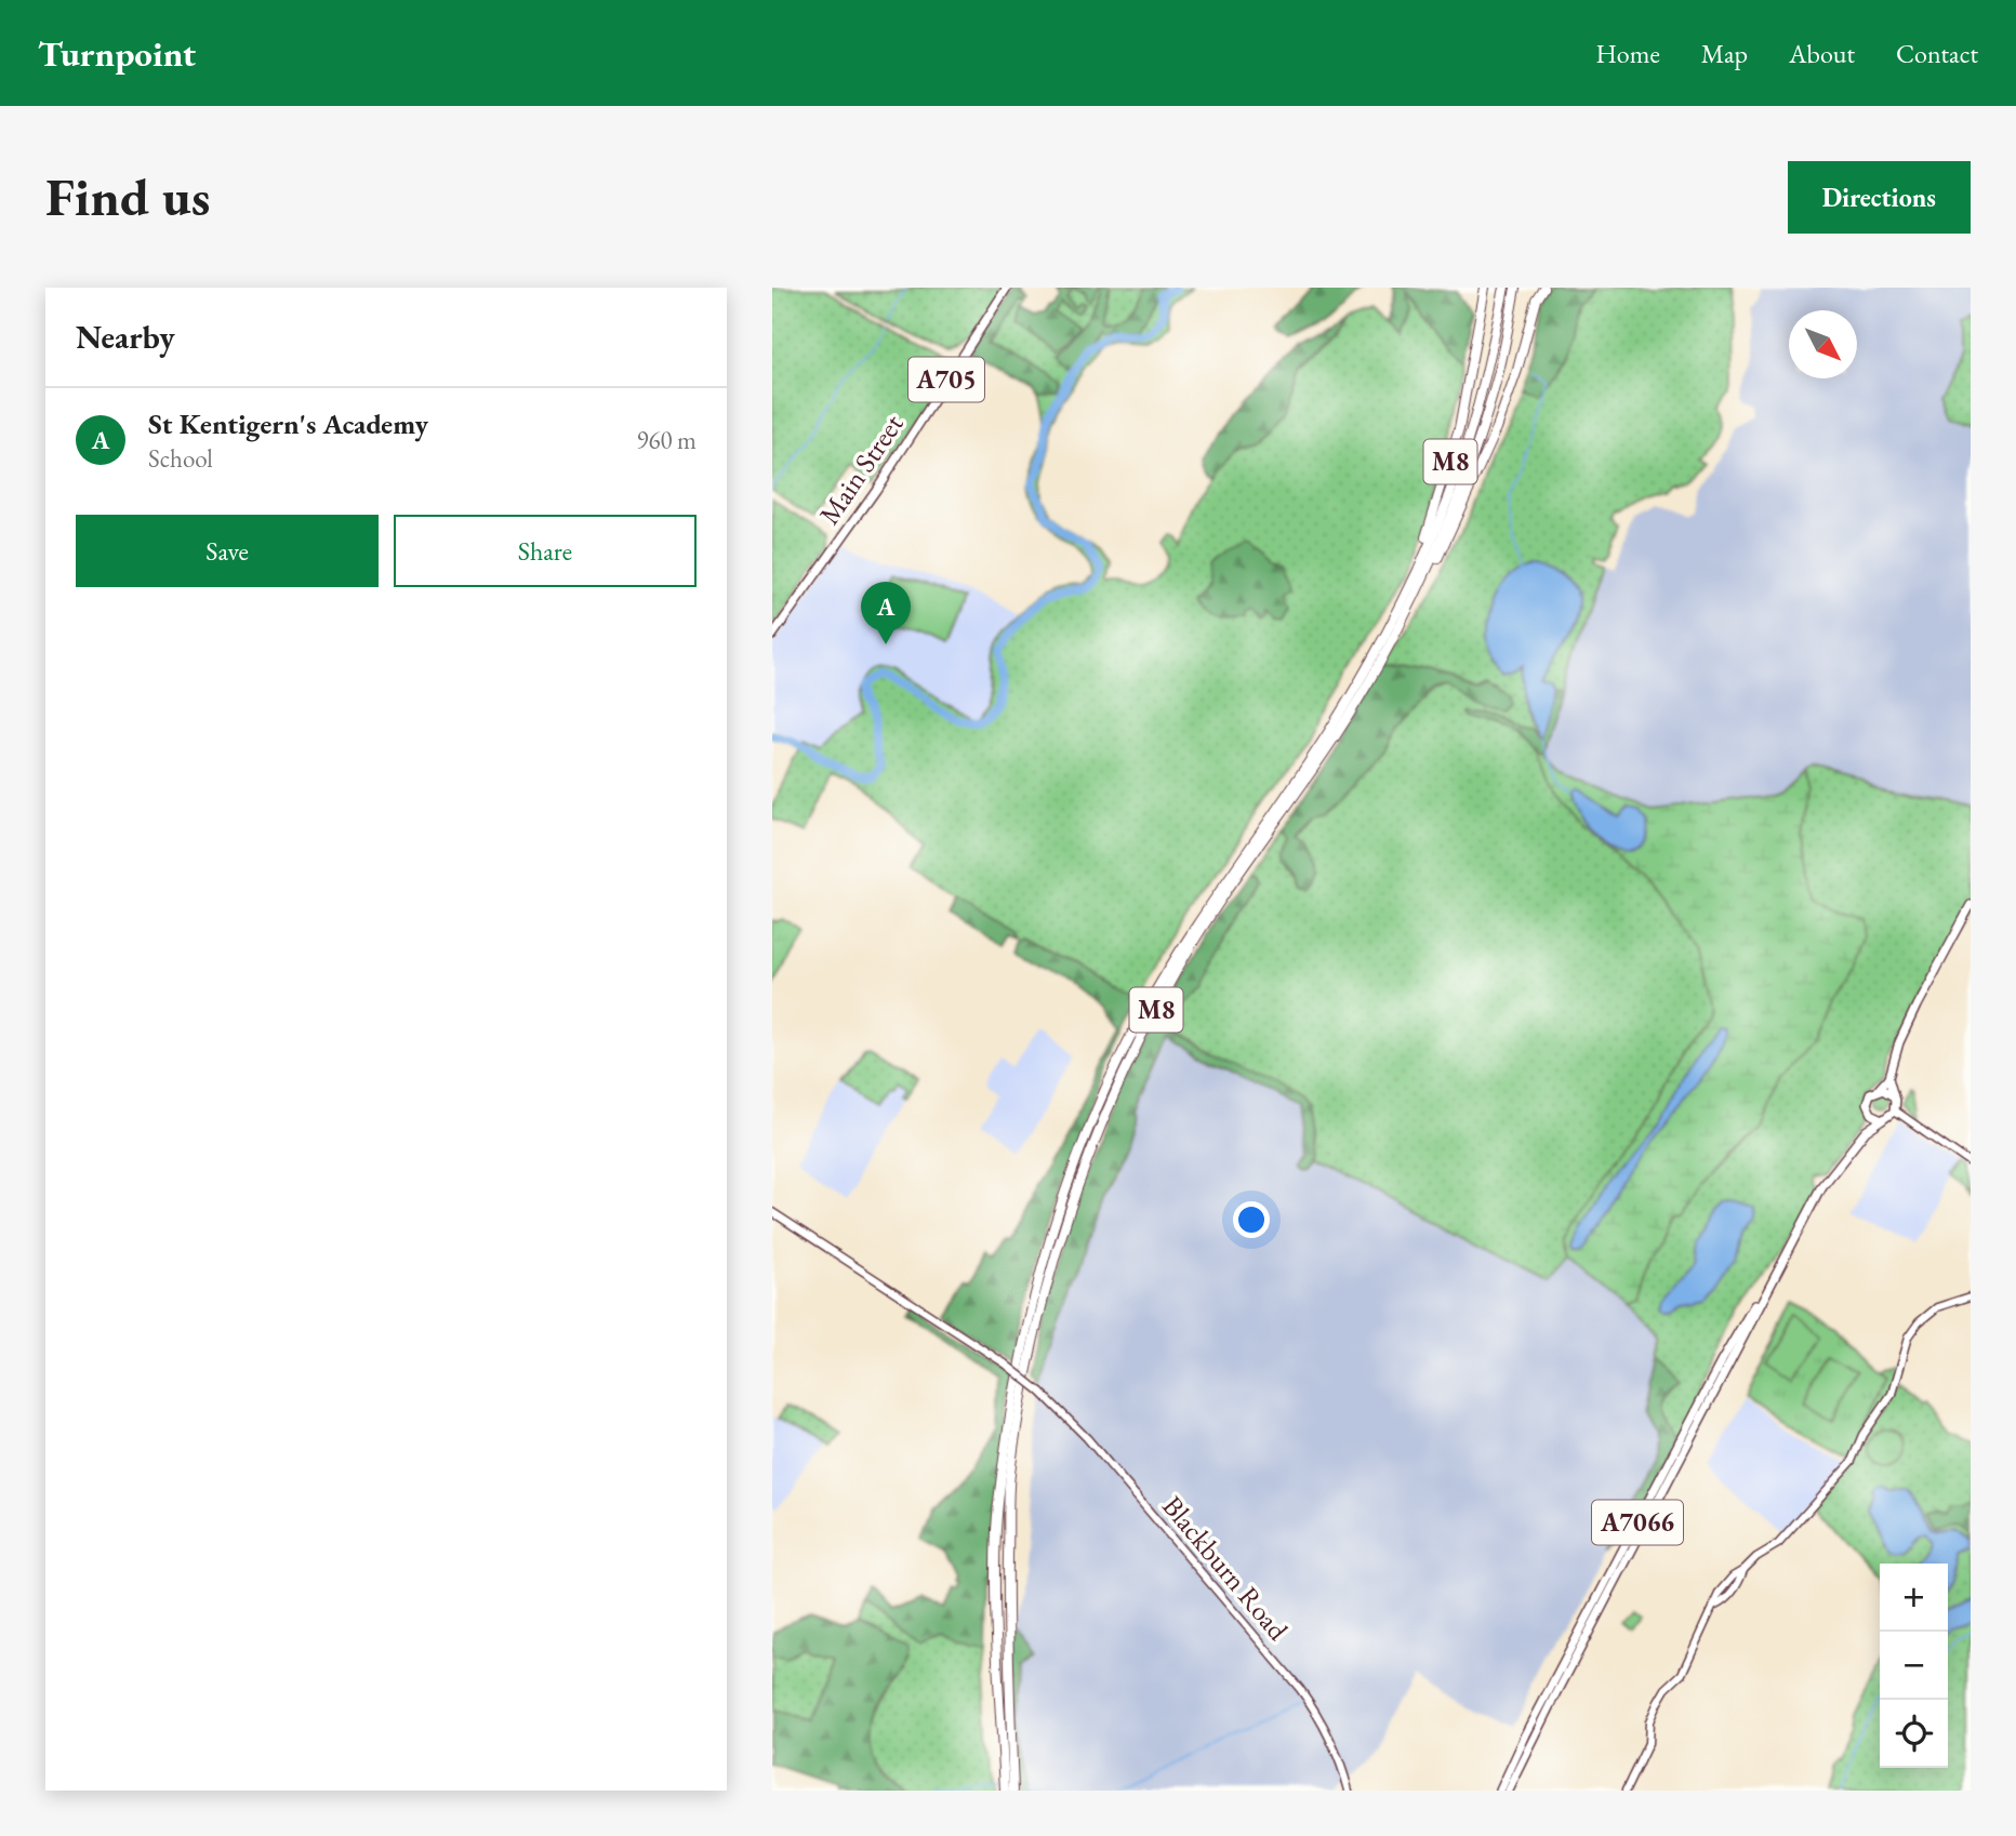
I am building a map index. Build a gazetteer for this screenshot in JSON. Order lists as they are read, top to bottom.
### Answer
{
  "streets": {
    "highway": ["M8"],
    "main road": [
      "A705",
      "Main Street",
      "A7066",
      "Blackburn Road"
    ]
  },
  "north": "bottom right",
  "page": {
    "header": "Turnpoint",
    "nav": [
      "Home",
      "Map",
      "About",
      "Contact"
    ],
    "buttons": [
      "Directions",
      ["Save", "Share"]
    ],
    "title": "Find us",
    "heading": "Nearby",
    "list": [
      {
        "mark": "A",
        "name": "St Kentigern's Academy",
        "note": "School",
        "value": "960 m"
      }
    ],
    "pins": "A",
    "map_buttons": ["+", "−"]
  }
}
